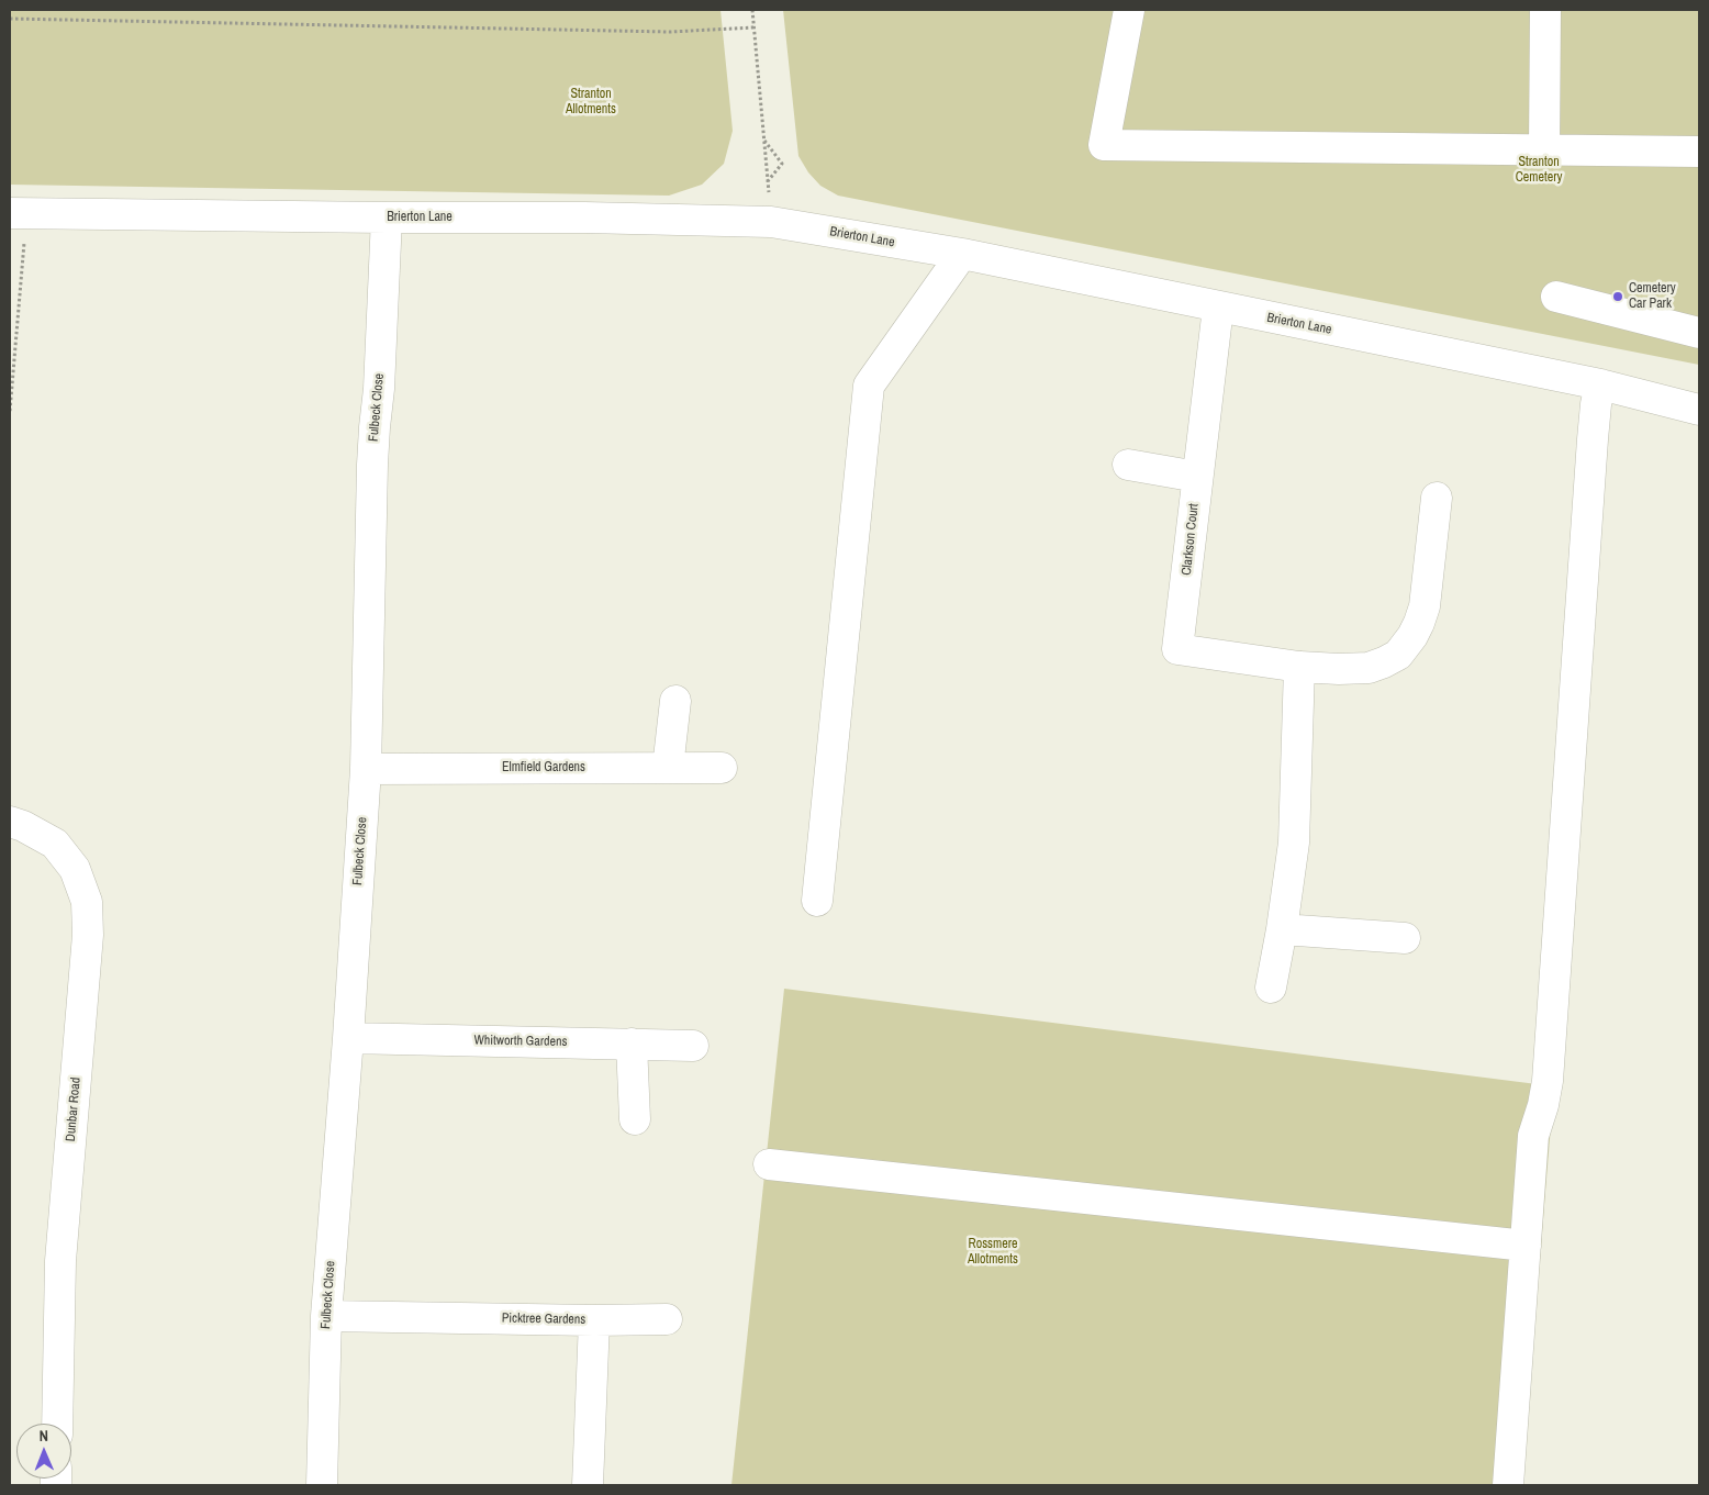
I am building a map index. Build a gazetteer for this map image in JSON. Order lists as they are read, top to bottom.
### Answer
{
  "streets": {
    "street": [
      "Brierton Lane",
      "Fulbeck Close",
      "Clarkson Court",
      "Elmfield Gardens",
      "Whitworth Gardens",
      "Dunbar Road",
      "Picktree Gardens"
    ]
  },
  "crossings": [
    ["Brierton Lane", "Fulbeck Close"],
    ["Brierton Lane", "Clarkson Court"],
    ["Fulbeck Close", "Elmfield Gardens"],
    ["Fulbeck Close", "Whitworth Gardens"],
    ["Fulbeck Close", "Picktree Gardens"]
  ],
  "parks": ["Stranton Allotments", "Stranton Cemetery", "Rossmere Allotments"],
  "places": ["Cemetery Car Park"],
  "north": "top"
}
